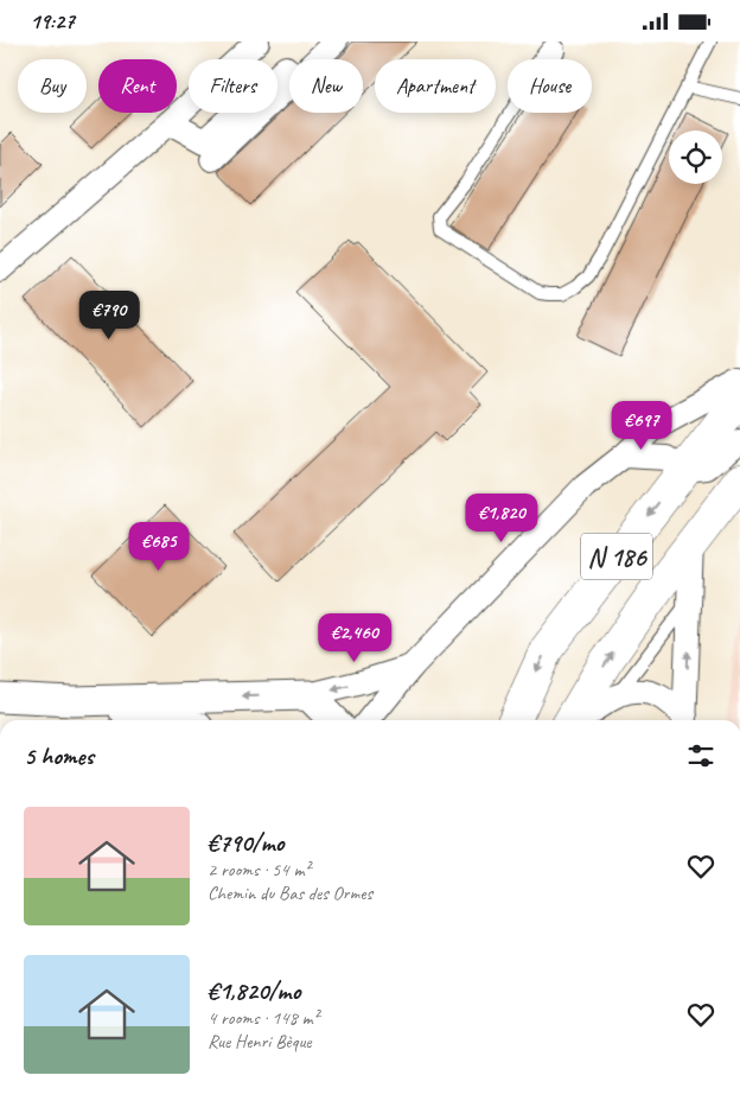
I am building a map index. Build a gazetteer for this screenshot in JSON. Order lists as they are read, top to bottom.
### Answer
{
  "streets": {
    "main road": ["N 186"]
  },
  "page": {
    "status": "19:27",
    "chip": [
      "Buy",
      "Rent",
      "Filters",
      "New",
      "Apartment",
      "House"
    ],
    "price": [
      "€790",
      "€697",
      "€1,820",
      "€685",
      "€2,460"
    ],
    "heading": "5 homes",
    "list": [
      {
        "name": "€790/mo",
        "note": "2 rooms · 54 m² · Chemin du Bas des Ormes"
      },
      {
        "name": "€1,820/mo",
        "note": "4 rooms · 148 m² · Rue Henri Bèque"
      }
    ]
  }
}
